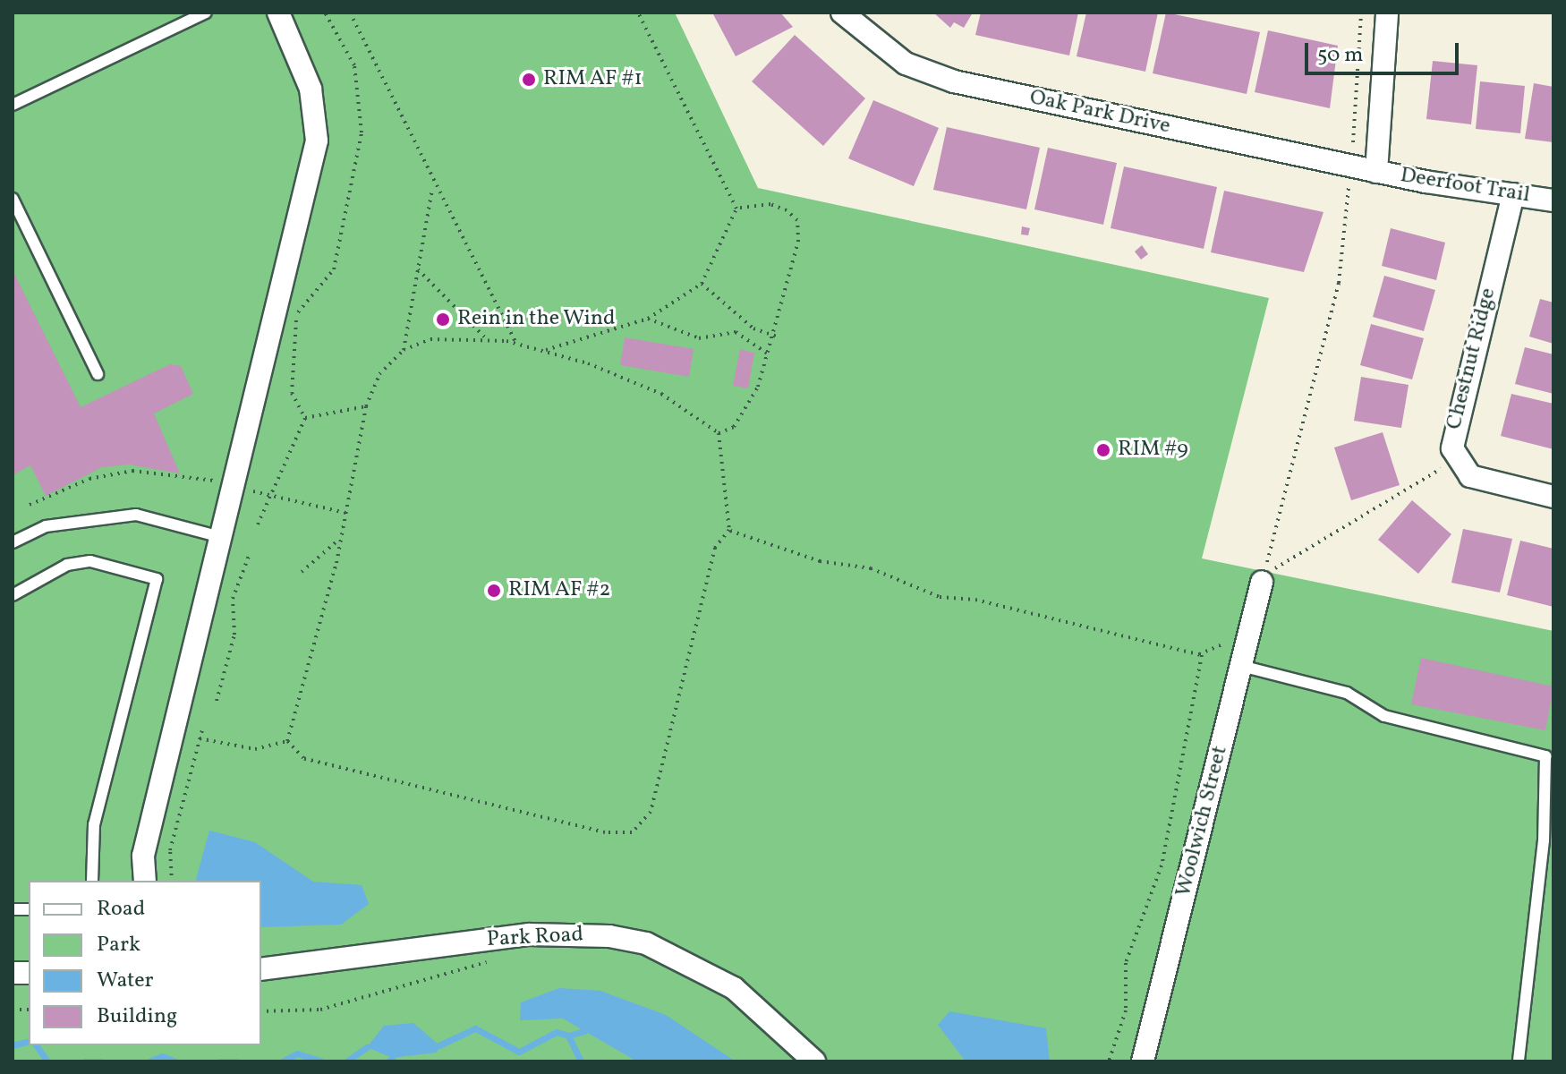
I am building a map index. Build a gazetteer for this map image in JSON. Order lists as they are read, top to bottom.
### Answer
{
  "streets": {
    "street": [
      "Oak Park Drive",
      "Deerfoot Trail",
      "Chestnut Ridge",
      "Woolwich Street",
      "Park Road"
    ]
  },
  "crossings": [
    ["Oak Park Drive", "Deerfoot Trail"],
    ["Deerfoot Trail", "Chestnut Ridge"]
  ],
  "places": [
    "RIM AF #1",
    "Rein in the Wind",
    "RIM #9",
    "RIM AF #2"
  ],
  "legend": [
    "Road",
    "Park",
    "Water",
    "Building"
  ],
  "scale_bar": "50 m"
}
